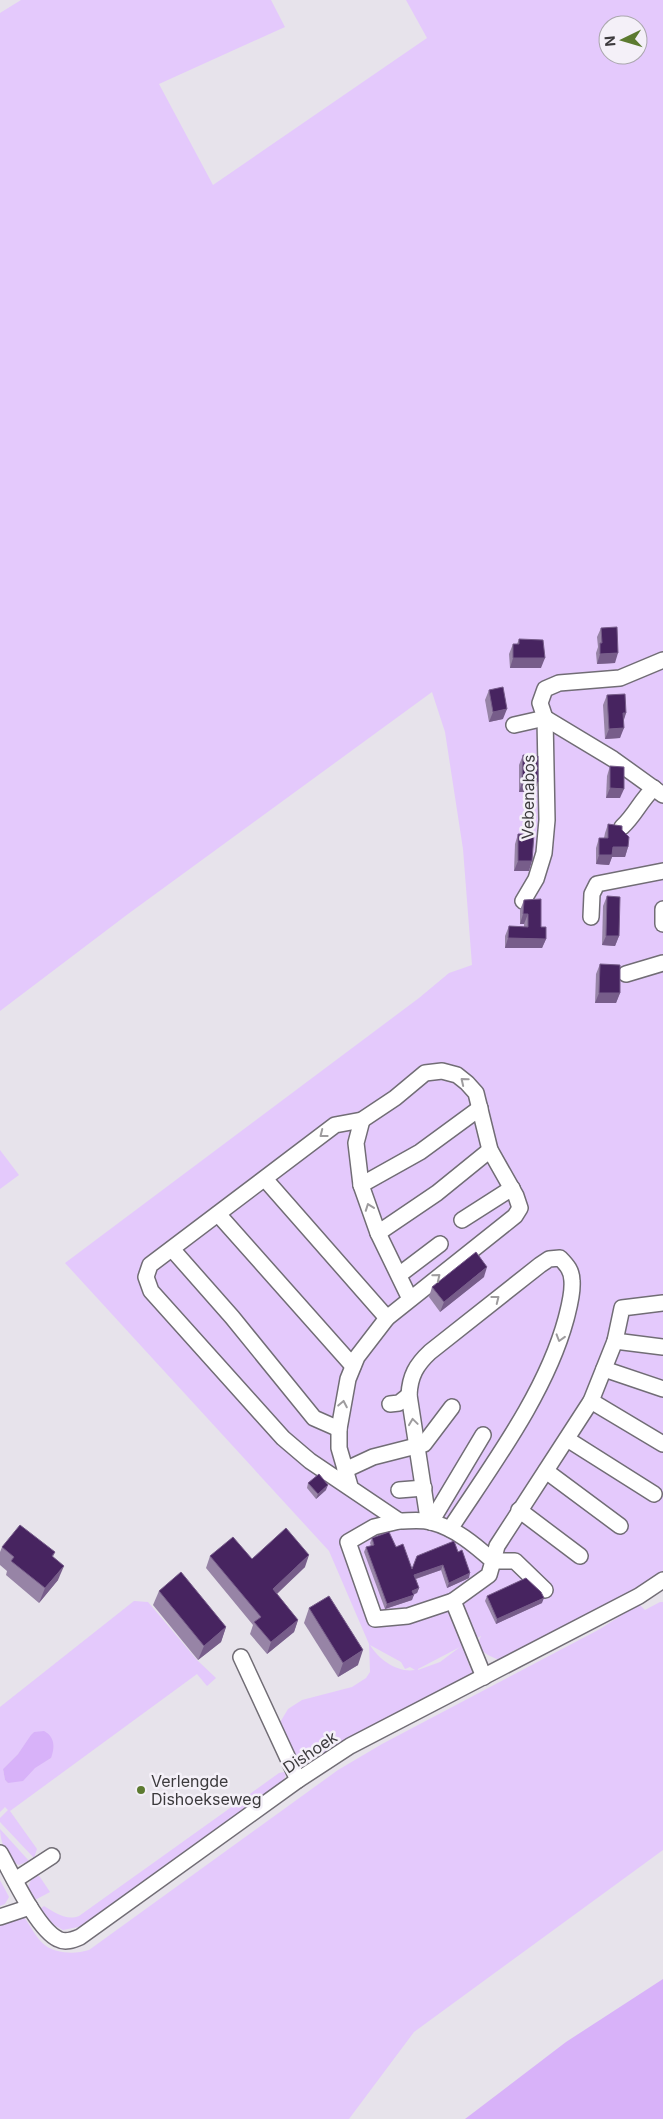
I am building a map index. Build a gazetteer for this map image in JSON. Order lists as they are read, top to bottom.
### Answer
{
  "streets": {
    "street": ["Vebenabos", "Dishoek"]
  },
  "places": ["Verlengde Dishoekseweg"],
  "north": "left"
}
